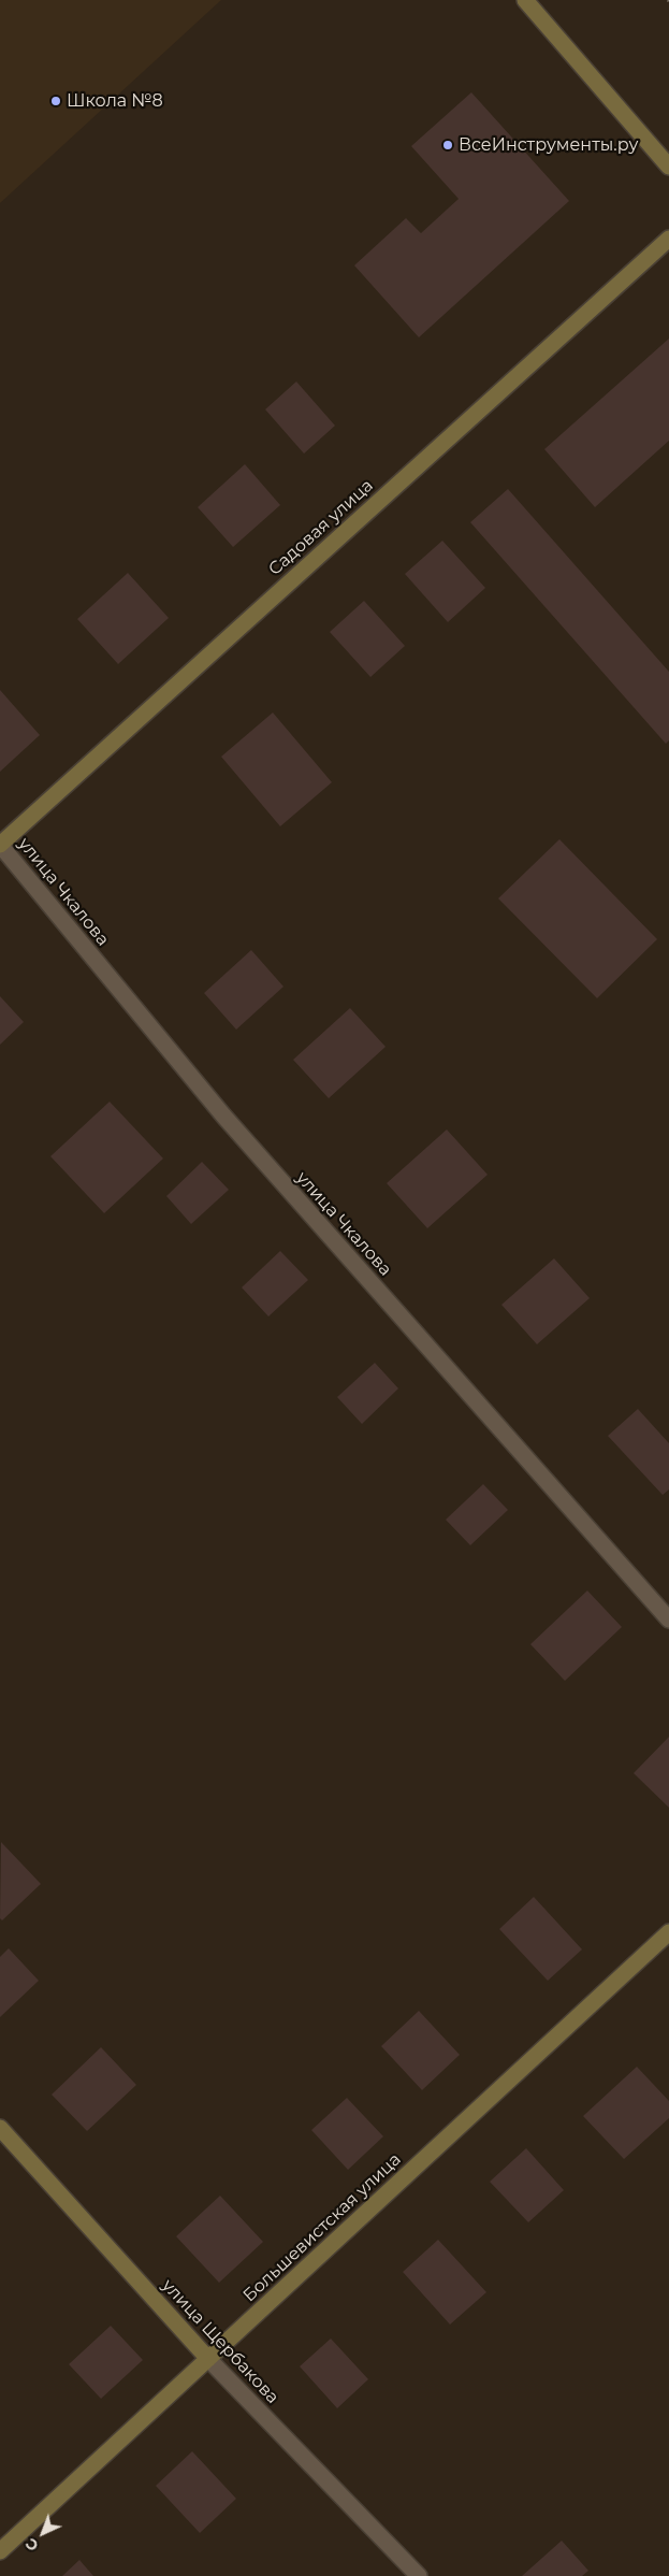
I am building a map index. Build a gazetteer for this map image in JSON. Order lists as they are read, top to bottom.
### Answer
{
  "streets": {
    "street": [
      "Садовая улица",
      "улица Чкалова",
      "Большевистская улица",
      "улица Щербакова"
    ]
  },
  "crossings": [
    ["Садовая улица", "улица Чкалова"],
    ["Большевистская улица", "улица Щербакова"]
  ],
  "places": ["Школа №8", "ВсеИнструменты.ру"],
  "north": "bottom left"
}
